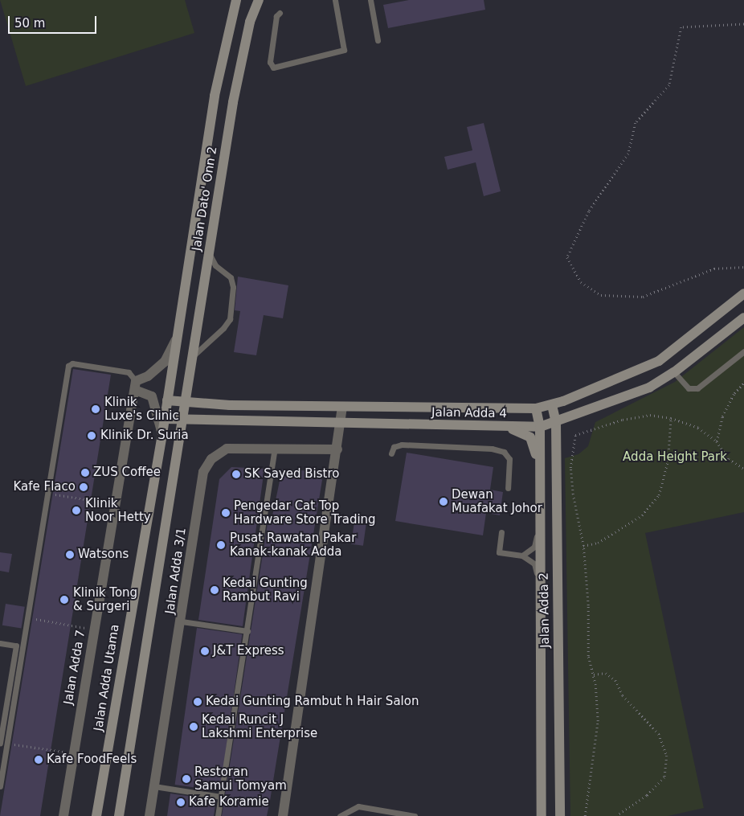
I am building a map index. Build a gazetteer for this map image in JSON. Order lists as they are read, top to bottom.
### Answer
{
  "streets": {
    "street": [
      "Jalan Dato' Onn 2",
      "Jalan Adda 4",
      "Jalan Adda 3/1",
      "Jalan Adda 2",
      "Jalan Adda 7",
      "Jalan Adda Utama"
    ]
  },
  "crossings": [
    ["Jalan Dato' Onn 2", "Jalan Adda 4"],
    ["Jalan Dato' Onn 2", "Jalan Adda Utama"],
    ["Jalan Adda 4", "Jalan Adda 2"],
    ["Jalan Adda 4", "Jalan Adda Utama"]
  ],
  "parks": ["Adda Height Park"],
  "places": [
    "Klinik Luxe's Clinic",
    "Klinik Dr. Suria",
    "ZUS Coffee",
    "SK Sayed Bistro",
    "Kafe Flaco",
    "Dewan Muafakat Johor",
    "Klinik Noor Hetty",
    "Pengedar Cat Top Hardware Store Trading",
    "Pusat Rawatan Pakar Kanak-kanak Adda",
    "Watsons",
    "Kedai Gunting Rambut Ravi",
    "Klinik Tong & Surgeri",
    "J&T Express",
    "Kedai Gunting Rambut h Hair Salon",
    "Kedai Runcit J Lakshmi Enterprise",
    "Kafe FoodFeels",
    "Restoran Samui Tomyam",
    "Kafe Koramie"
  ],
  "scale_bar": "50 m"
}
